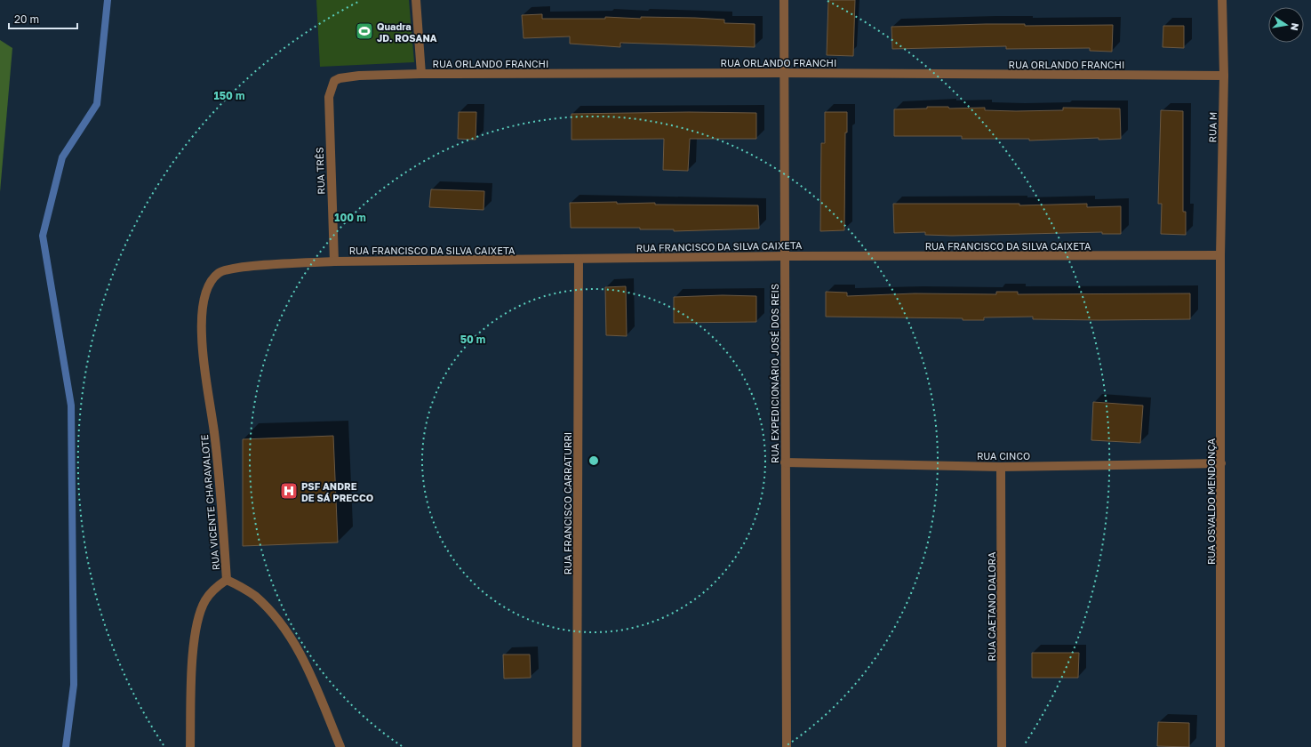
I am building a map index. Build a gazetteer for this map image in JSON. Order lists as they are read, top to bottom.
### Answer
{
  "streets": {
    "street": [
      "RUA ORLANDO FRANCHI",
      "RUA M",
      "RUA TRÊS",
      "RUA FRANCISCO DA SILVA CAIXETA",
      "RUA EXPEDICIONÁRIO JOSÉ DOS REIS",
      "RUA CINCO",
      "RUA OSVALDO MENDONÇA",
      "RUA VICENTE CHARAVALOTE",
      "RUA FRANCISCO CARRATURRI",
      "RUA CAETANO DALORA"
    ]
  },
  "crossings": [
    ["RUA ORLANDO FRANCHI", "RUA M"],
    ["RUA ORLANDO FRANCHI", "RUA TRÊS"],
    ["RUA ORLANDO FRANCHI", "RUA EXPEDICIONÁRIO JOSÉ DOS REIS"],
    ["RUA M", "RUA FRANCISCO DA SILVA CAIXETA"],
    ["RUA M", "RUA OSVALDO MENDONÇA"],
    ["RUA TRÊS", "RUA FRANCISCO DA SILVA CAIXETA"],
    ["RUA FRANCISCO DA SILVA CAIXETA", "RUA EXPEDICIONÁRIO JOSÉ DOS REIS"],
    ["RUA FRANCISCO DA SILVA CAIXETA", "RUA OSVALDO MENDONÇA"],
    ["RUA FRANCISCO DA SILVA CAIXETA", "RUA VICENTE CHARAVALOTE"],
    ["RUA FRANCISCO DA SILVA CAIXETA", "RUA FRANCISCO CARRATURRI"],
    ["RUA EXPEDICIONÁRIO JOSÉ DOS REIS", "RUA CINCO"],
    ["RUA CINCO", "RUA OSVALDO MENDONÇA"],
    ["RUA CINCO", "RUA CAETANO DALORA"]
  ],
  "places": {
    "sports": ["Quadra JD. ROSANA"],
    "hospital": ["PSF ANDRE DE SÁ PRECCO"]
  },
  "scale_bar": "20 m",
  "north": "right",
  "rings": ["150 m", "100 m", "50 m"]
}
